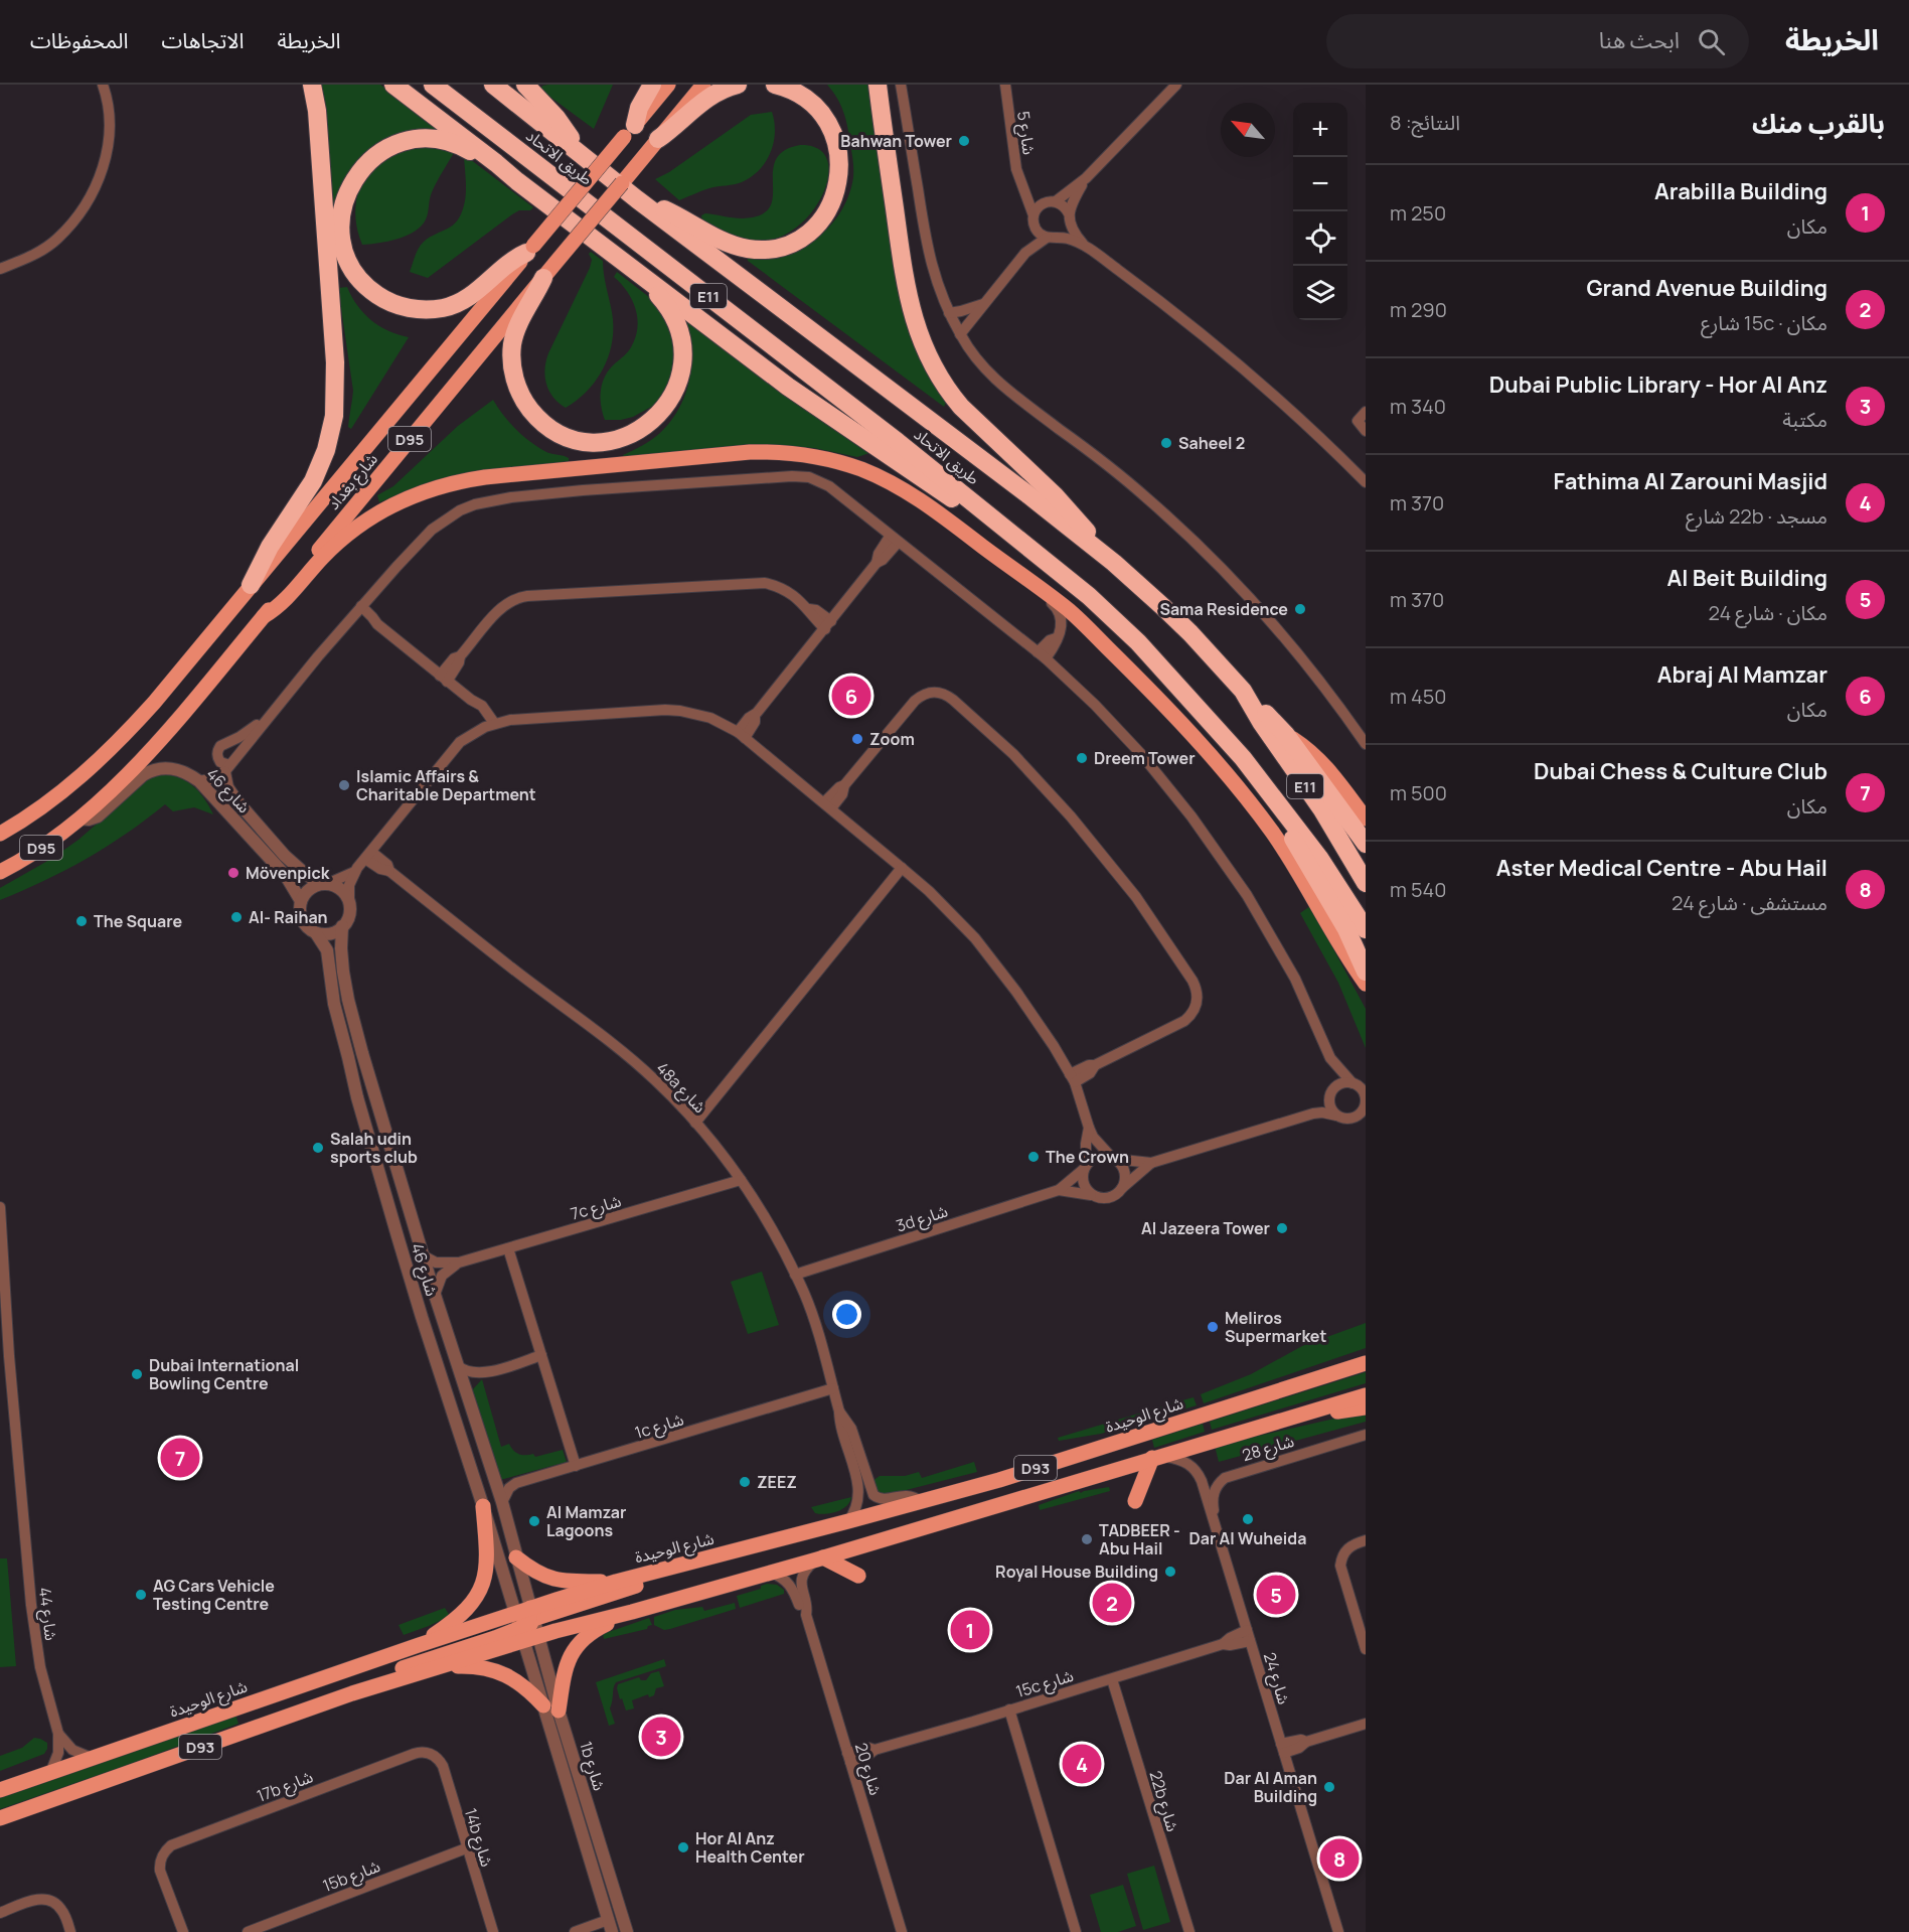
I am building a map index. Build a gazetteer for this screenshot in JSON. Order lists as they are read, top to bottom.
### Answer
{
  "streets": {
    "highway": ["طريق الاتحاد", "E11"],
    "main road": [
      "D95",
      "شارع بغداد",
      "شارع الوحيدة",
      "D93"
    ],
    "street": [
      "شارع 5",
      "شارع 46",
      "48a شارع",
      "7c شارع",
      "3d شارع",
      "1c شارع",
      "شارع 28",
      "شارع 44",
      "شارع 24",
      "15c شارع",
      "1b شارع",
      "شارع 20",
      "17b شارع",
      "22b شارع",
      "14b شارع",
      "15b شارع"
    ]
  },
  "crossings": [
    ["شارع بغداد", "شارع 46"],
    ["شارع 46", "7c شارع"],
    ["شارع 46", "شارع الوحيدة"],
    ["شارع 46", "1c شارع"],
    ["شارع 46", "1b شارع"],
    ["48a شارع", "7c شارع"],
    ["48a شارع", "3d شارع"],
    ["48a شارع", "شارع الوحيدة"],
    ["48a شارع", "1c شارع"],
    ["شارع الوحيدة", "شارع 44"],
    ["شارع الوحيدة", "شارع 24"],
    ["شارع الوحيدة", "1b شارع"],
    ["شارع الوحيدة", "شارع 20"],
    ["شارع 28", "شارع 24"],
    ["شارع 24", "15c شارع"],
    ["15c شارع", "شارع 20"],
    ["15c شارع", "22b شارع"],
    ["17b شارع", "14b شارع"],
    ["14b شارع", "15b شارع"]
  ],
  "places": [
    "Bahwan Tower",
    "Saheel 2",
    "Sama Residence",
    "Zoom",
    "Dreem Tower",
    "Islamic Affairs & Charitable Department",
    "Mövenpick",
    "Al- Raihan",
    "The Square",
    "Salah udin sports club",
    "The Crown",
    "Al Jazeera Tower",
    "Meliros Supermarket",
    "Dubai International Bowling Centre",
    "ZEEZ",
    "Dar Al Wuheida",
    "Al Mamzar Lagoons",
    "TADBEER - Abu Hail",
    "Royal House Building",
    "AG Cars Vehicle Testing Centre",
    "Dar Al Aman Building",
    "Hor Al Anz Health Center"
  ],
  "north": "top left",
  "page": {
    "header": "الخريطة",
    "search": "ابحث هنا",
    "nav": ["الخريطة", "الاتجاهات", "المحفوظات"],
    "heading": ["بالقرب منك", "النتائج: 8"],
    "map_buttons": ["+", "−"],
    "list": [
      {
        "mark": "1",
        "name": "Arabilla Building",
        "note": "مكان",
        "value": "250 m"
      },
      {
        "mark": "2",
        "name": "Grand Avenue Building",
        "note": "مكان · 15c شارع",
        "value": "290 m"
      },
      {
        "mark": "3",
        "name": "Dubai Public Library - Hor Al Anz",
        "note": "مكتبة",
        "value": "340 m"
      },
      {
        "mark": "4",
        "name": "Fathima Al Zarouni Masjid",
        "note": "مسجد · 22b شارع",
        "value": "370 m"
      },
      {
        "mark": "5",
        "name": "Al Beit Building",
        "note": "مكان · شارع 24",
        "value": "370 m"
      },
      {
        "mark": "6",
        "name": "Abraj Al Mamzar",
        "note": "مكان",
        "value": "450 m"
      },
      {
        "mark": "7",
        "name": "Dubai Chess & Culture Club",
        "note": "مكان",
        "value": "500 m"
      },
      {
        "mark": "8",
        "name": "Aster Medical Centre - Abu Hail",
        "note": "مستشفى · شارع 24",
        "value": "540 m"
      }
    ],
    "pins": [
      "6",
      "7",
      "5",
      "2",
      "1",
      "3",
      "4",
      "8"
    ]
  }
}
